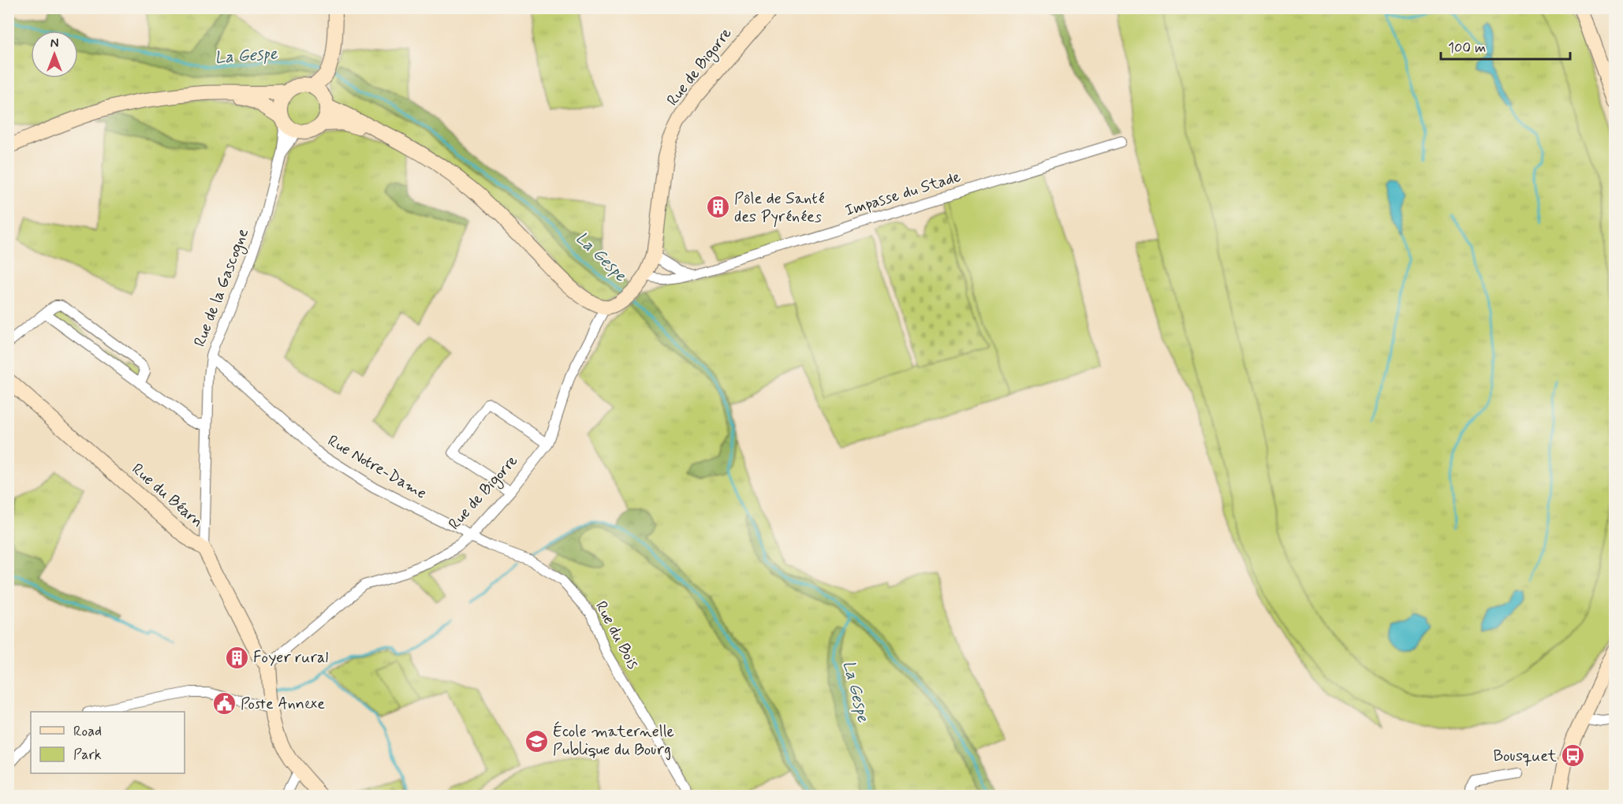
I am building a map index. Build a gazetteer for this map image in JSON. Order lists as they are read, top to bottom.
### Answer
{
  "streets": {
    "main road": ["Rue de Bigorre", "Rue du Béarn"],
    "street": [
      "Impasse du Stade",
      "Rue de la Gascogne",
      "Rue Notre-Dame",
      "Rue du Bois"
    ]
  },
  "crossings": [
    ["Rue de Bigorre", "Impasse du Stade"],
    ["Rue de Bigorre", "Rue Notre-Dame"],
    ["Rue de Bigorre", "Rue du Béarn"],
    ["Rue de Bigorre", "Rue du Bois"],
    ["Rue de la Gascogne", "Rue Notre-Dame"],
    ["Rue de la Gascogne", "Rue du Béarn"],
    ["Rue Notre-Dame", "Rue du Bois"]
  ],
  "water": ["La Gespe"],
  "places": {
    "building": ["Pôle de Santé des Pyrénées", "Foyer rural"],
    "public building": ["Poste Annexe"],
    "school or university": ["École maternelle Publique du Bourg"],
    "bus stop": ["Bousquet"]
  },
  "legend": ["Road", "Park"],
  "scale_bar": "100 m",
  "north": "top"
}
